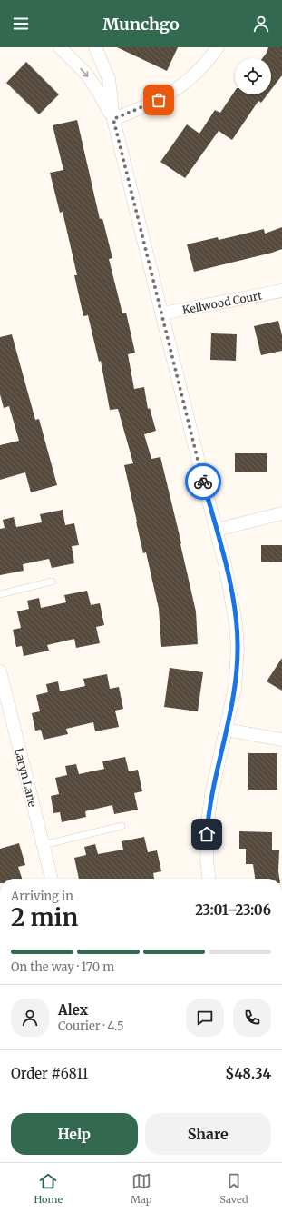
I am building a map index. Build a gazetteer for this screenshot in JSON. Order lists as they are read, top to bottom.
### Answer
{
  "streets": {
    "street": ["Kellwood Court", "Laryn Lane"]
  },
  "page": {
    "header": "Munchgo",
    "heading": ["2 min", "Arriving in", "23:01–23:06"],
    "panel": [
      "Alex",
      "Courier · 4.5",
      "Order #6811",
      "$48.34"
    ],
    "bar": "On the way · 170 m",
    "buttons": ["Help", "Share"],
    "tabs": ["Home", "Map", "Saved"]
  }
}
